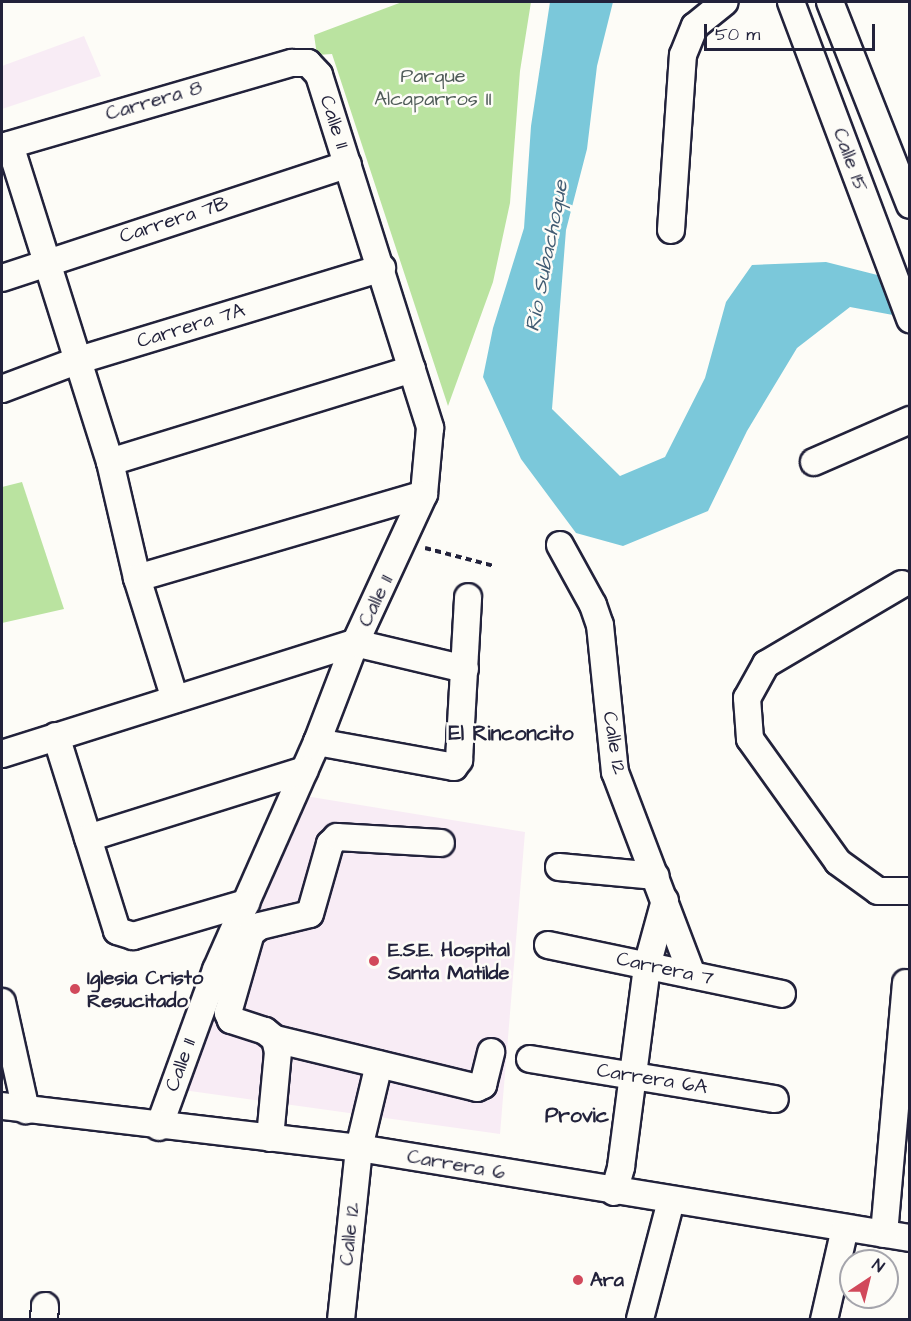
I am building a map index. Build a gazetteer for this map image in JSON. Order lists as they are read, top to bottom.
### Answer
{
  "streets": {
    "street": [
      "Carrera 8",
      "Calle 11",
      "Calle 15",
      "Carrera 7B",
      "Carrera 7A",
      "Calle 12",
      "Carrera 7",
      "Carrera 6A",
      "Carrera 6"
    ]
  },
  "crossings": [
    ["Carrera 8", "Calle 11"],
    ["Calle 11", "Carrera 7B"],
    ["Calle 11", "Carrera 7A"],
    ["Calle 11", "Carrera 6"],
    ["Calle 12", "Carrera 7"],
    ["Calle 12", "Carrera 6"]
  ],
  "districts": ["El Rinconcito", "Provic"],
  "water": ["Río Subachoque"],
  "parks": ["Parque Alcaparros II"],
  "places": ["E.S.E. Hospital Santa Matilde", "Iglesia Cristo Resucitado", "Ara"],
  "scale_bar": "50 m",
  "north": "top right"
}
